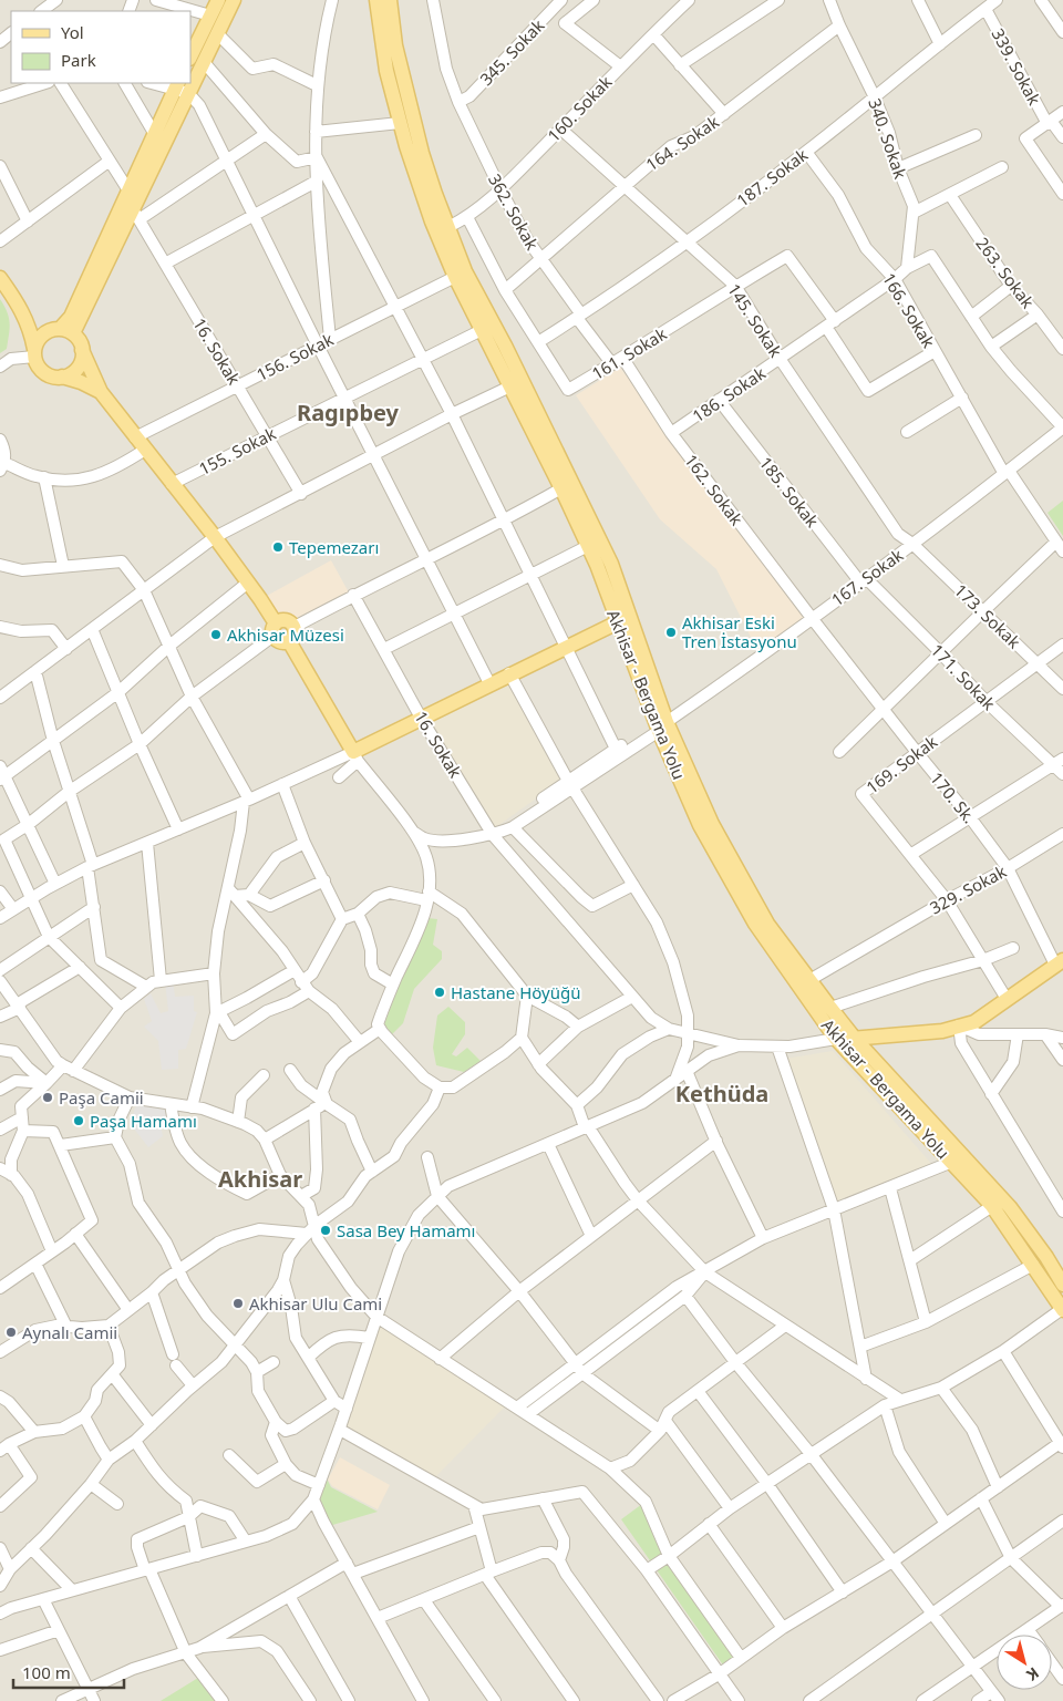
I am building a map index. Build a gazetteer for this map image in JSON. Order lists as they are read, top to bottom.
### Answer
{
  "streets": {
    "main road": ["Akhisar - Bergama Yolu"],
    "street": [
      "345. Sokak",
      "339. Sokak",
      "160. Sokak",
      "340. Sokak",
      "164. Sokak",
      "187. Sokak",
      "362. Sokak",
      "263. Sokak",
      "166. Sokak",
      "145. Sokak",
      "16. Sokak",
      "161. Sokak",
      "156. Sokak",
      "186. Sokak",
      "155. Sokak",
      "162. Sokak",
      "185. Sokak",
      "167. Sokak",
      "173. Sokak",
      "171. Sokak",
      "169. Sokak",
      "170. Sk.",
      "329. Sokak"
    ]
  },
  "crossings": [
    ["345. Sokak", "362. Sokak"],
    ["339. Sokak", "187. Sokak"],
    ["160. Sokak", "362. Sokak"],
    ["160. Sokak", "145. Sokak"],
    ["160. Sokak", "Akhisar - Bergama Yolu"],
    ["340. Sokak", "164. Sokak"],
    ["340. Sokak", "187. Sokak"],
    ["164. Sokak", "362. Sokak"],
    ["164. Sokak", "145. Sokak"],
    ["187. Sokak", "362. Sokak"],
    ["187. Sokak", "166. Sokak"],
    ["187. Sokak", "145. Sokak"],
    ["187. Sokak", "161. Sokak"],
    ["362. Sokak", "161. Sokak"],
    ["166. Sokak", "186. Sokak"],
    ["166. Sokak", "167. Sokak"],
    ["145. Sokak", "161. Sokak"],
    ["145. Sokak", "186. Sokak"],
    ["145. Sokak", "167. Sokak"],
    ["145. Sokak", "173. Sokak"],
    ["16. Sokak", "156. Sokak"],
    ["16. Sokak", "155. Sokak"],
    ["161. Sokak", "186. Sokak"],
    ["161. Sokak", "162. Sokak"],
    ["156. Sokak", "Akhisar - Bergama Yolu"],
    ["186. Sokak", "162. Sokak"],
    ["186. Sokak", "185. Sokak"],
    ["155. Sokak", "Akhisar - Bergama Yolu"],
    ["162. Sokak", "167. Sokak"],
    ["162. Sokak", "170. Sk."],
    ["185. Sokak", "167. Sokak"],
    ["185. Sokak", "171. Sokak"],
    ["167. Sokak", "173. Sokak"],
    ["167. Sokak", "171. Sokak"],
    ["167. Sokak", "Akhisar - Bergama Yolu"],
    ["167. Sokak", "170. Sk."],
    ["173. Sokak", "169. Sokak"],
    ["171. Sokak", "169. Sokak"],
    ["Akhisar - Bergama Yolu", "329. Sokak"],
    ["169. Sokak", "170. Sk."],
    ["169. Sokak", "329. Sokak"],
    ["170. Sk.", "329. Sokak"]
  ],
  "districts": ["Ragıpbey", "Kethüda", "Akhisar"],
  "places": [
    "Tepemezarı",
    "Akhisar Eski Tren İstasyonu",
    "Akhisar Müzesi",
    "Hastane Höyüğü",
    "Paşa Camii",
    "Paşa Hamamı",
    "Sasa Bey Hamamı",
    "Akhisar Ulu Cami",
    "Aynalı Camii"
  ],
  "legend": ["Yol", "Park"],
  "scale_bar": "100 m",
  "north": "bottom right"
}
